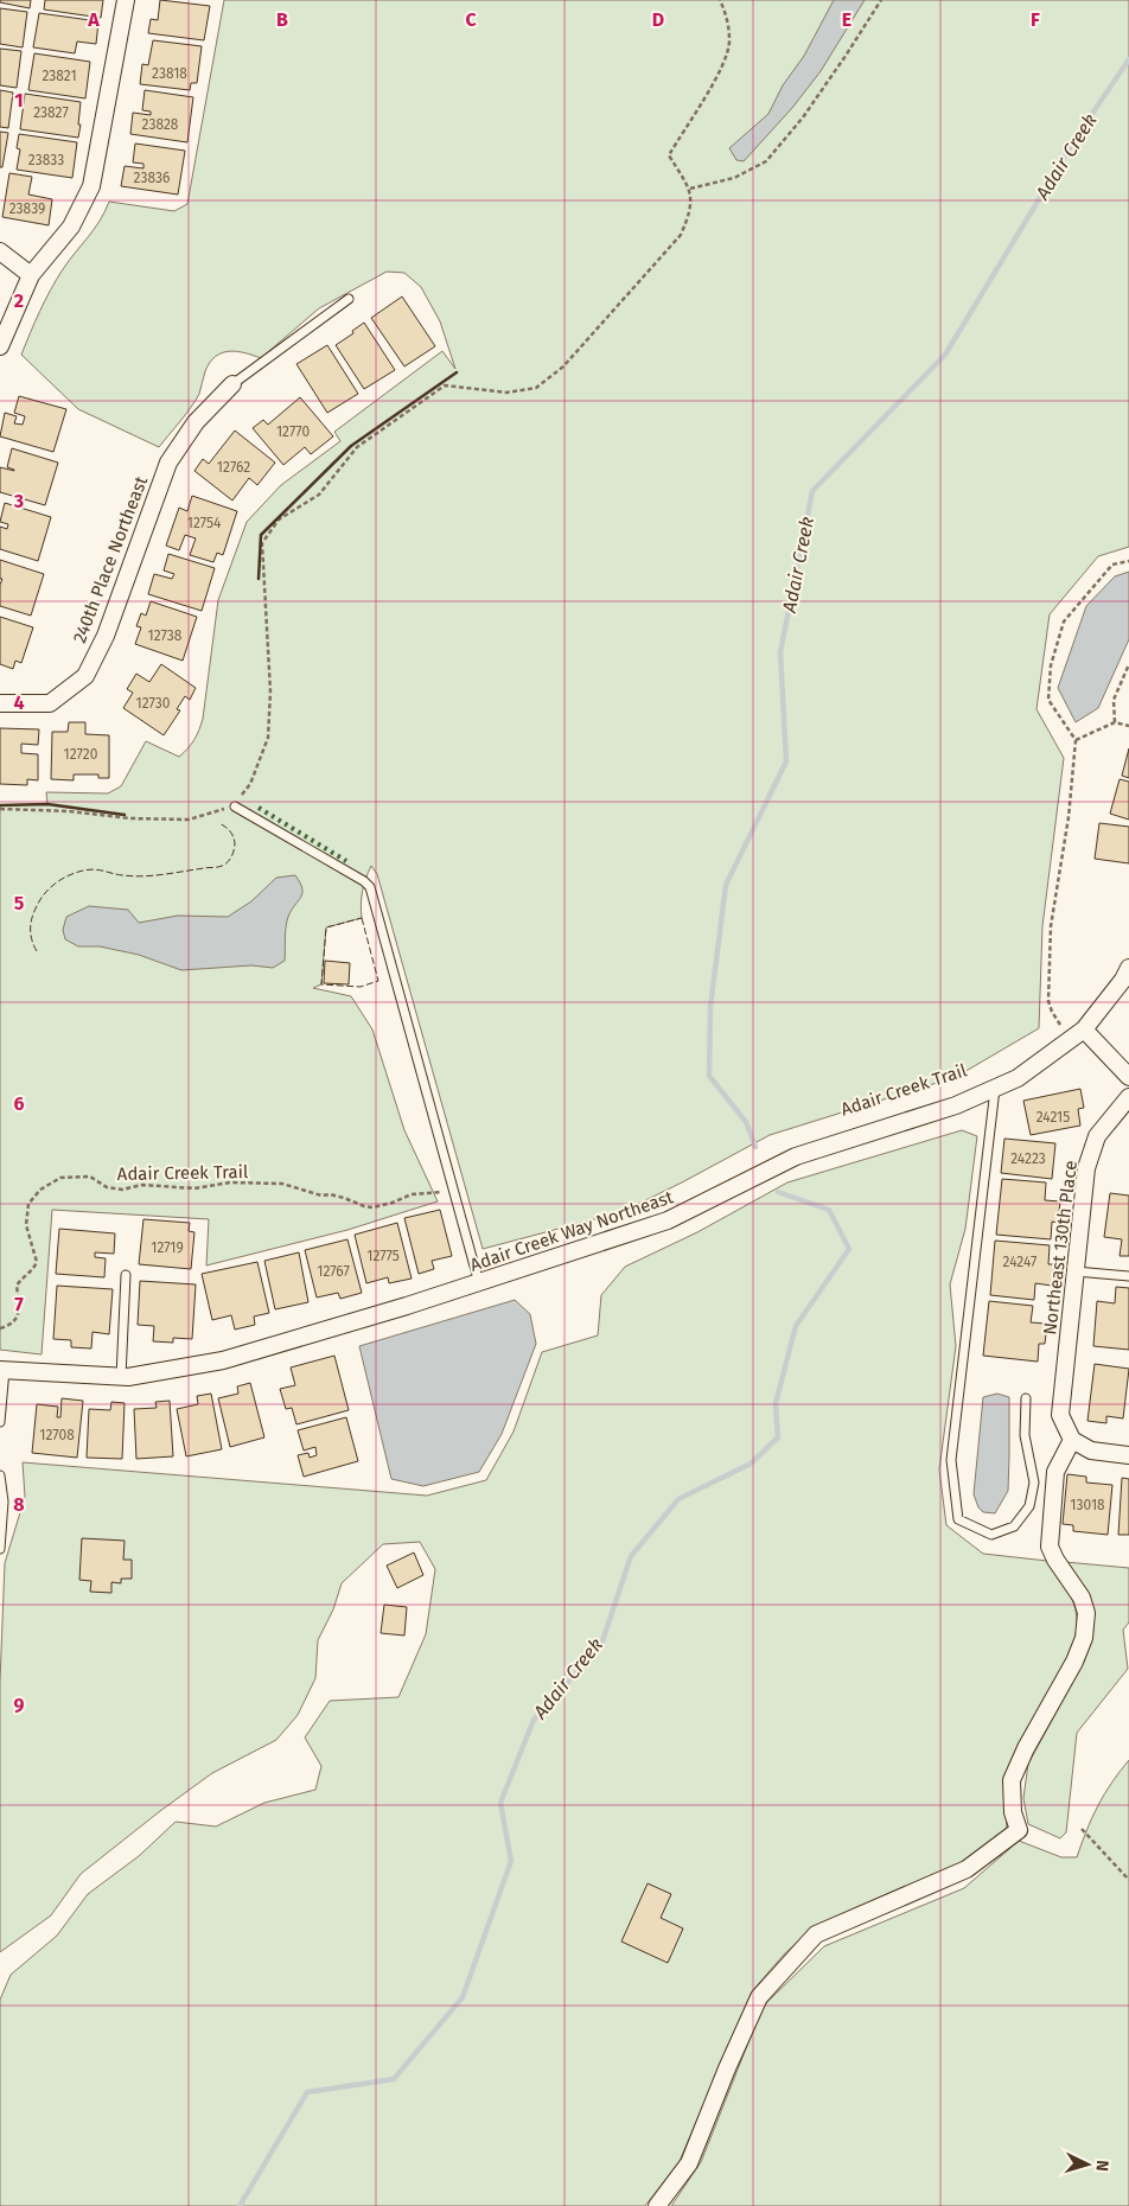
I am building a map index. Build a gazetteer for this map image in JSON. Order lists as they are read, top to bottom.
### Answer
{
  "streets": {
    "street": ["240th Place Northeast", "Adair Creek Way Northeast", "Northeast 130th Place"],
    "path": ["Adair Creek Trail"]
  },
  "water": ["Adair Creek"],
  "house_numbers": [
    "23818",
    "23821",
    "23827",
    "23828",
    "23833",
    "23836",
    "23839",
    "12770",
    "12762",
    "12754",
    "12738",
    "12730",
    "12720",
    "24215",
    "24223",
    "12719",
    "12775",
    "24247",
    "12767",
    "12708",
    "13018"
  ],
  "north": "right",
  "grid": {
    "columns": [
      "A",
      "B",
      "C",
      "D",
      "E",
      "F"
    ],
    "rows": [
      "1",
      "2",
      "3",
      "4",
      "5",
      "6",
      "7",
      "8",
      "9"
    ]
  }
}
